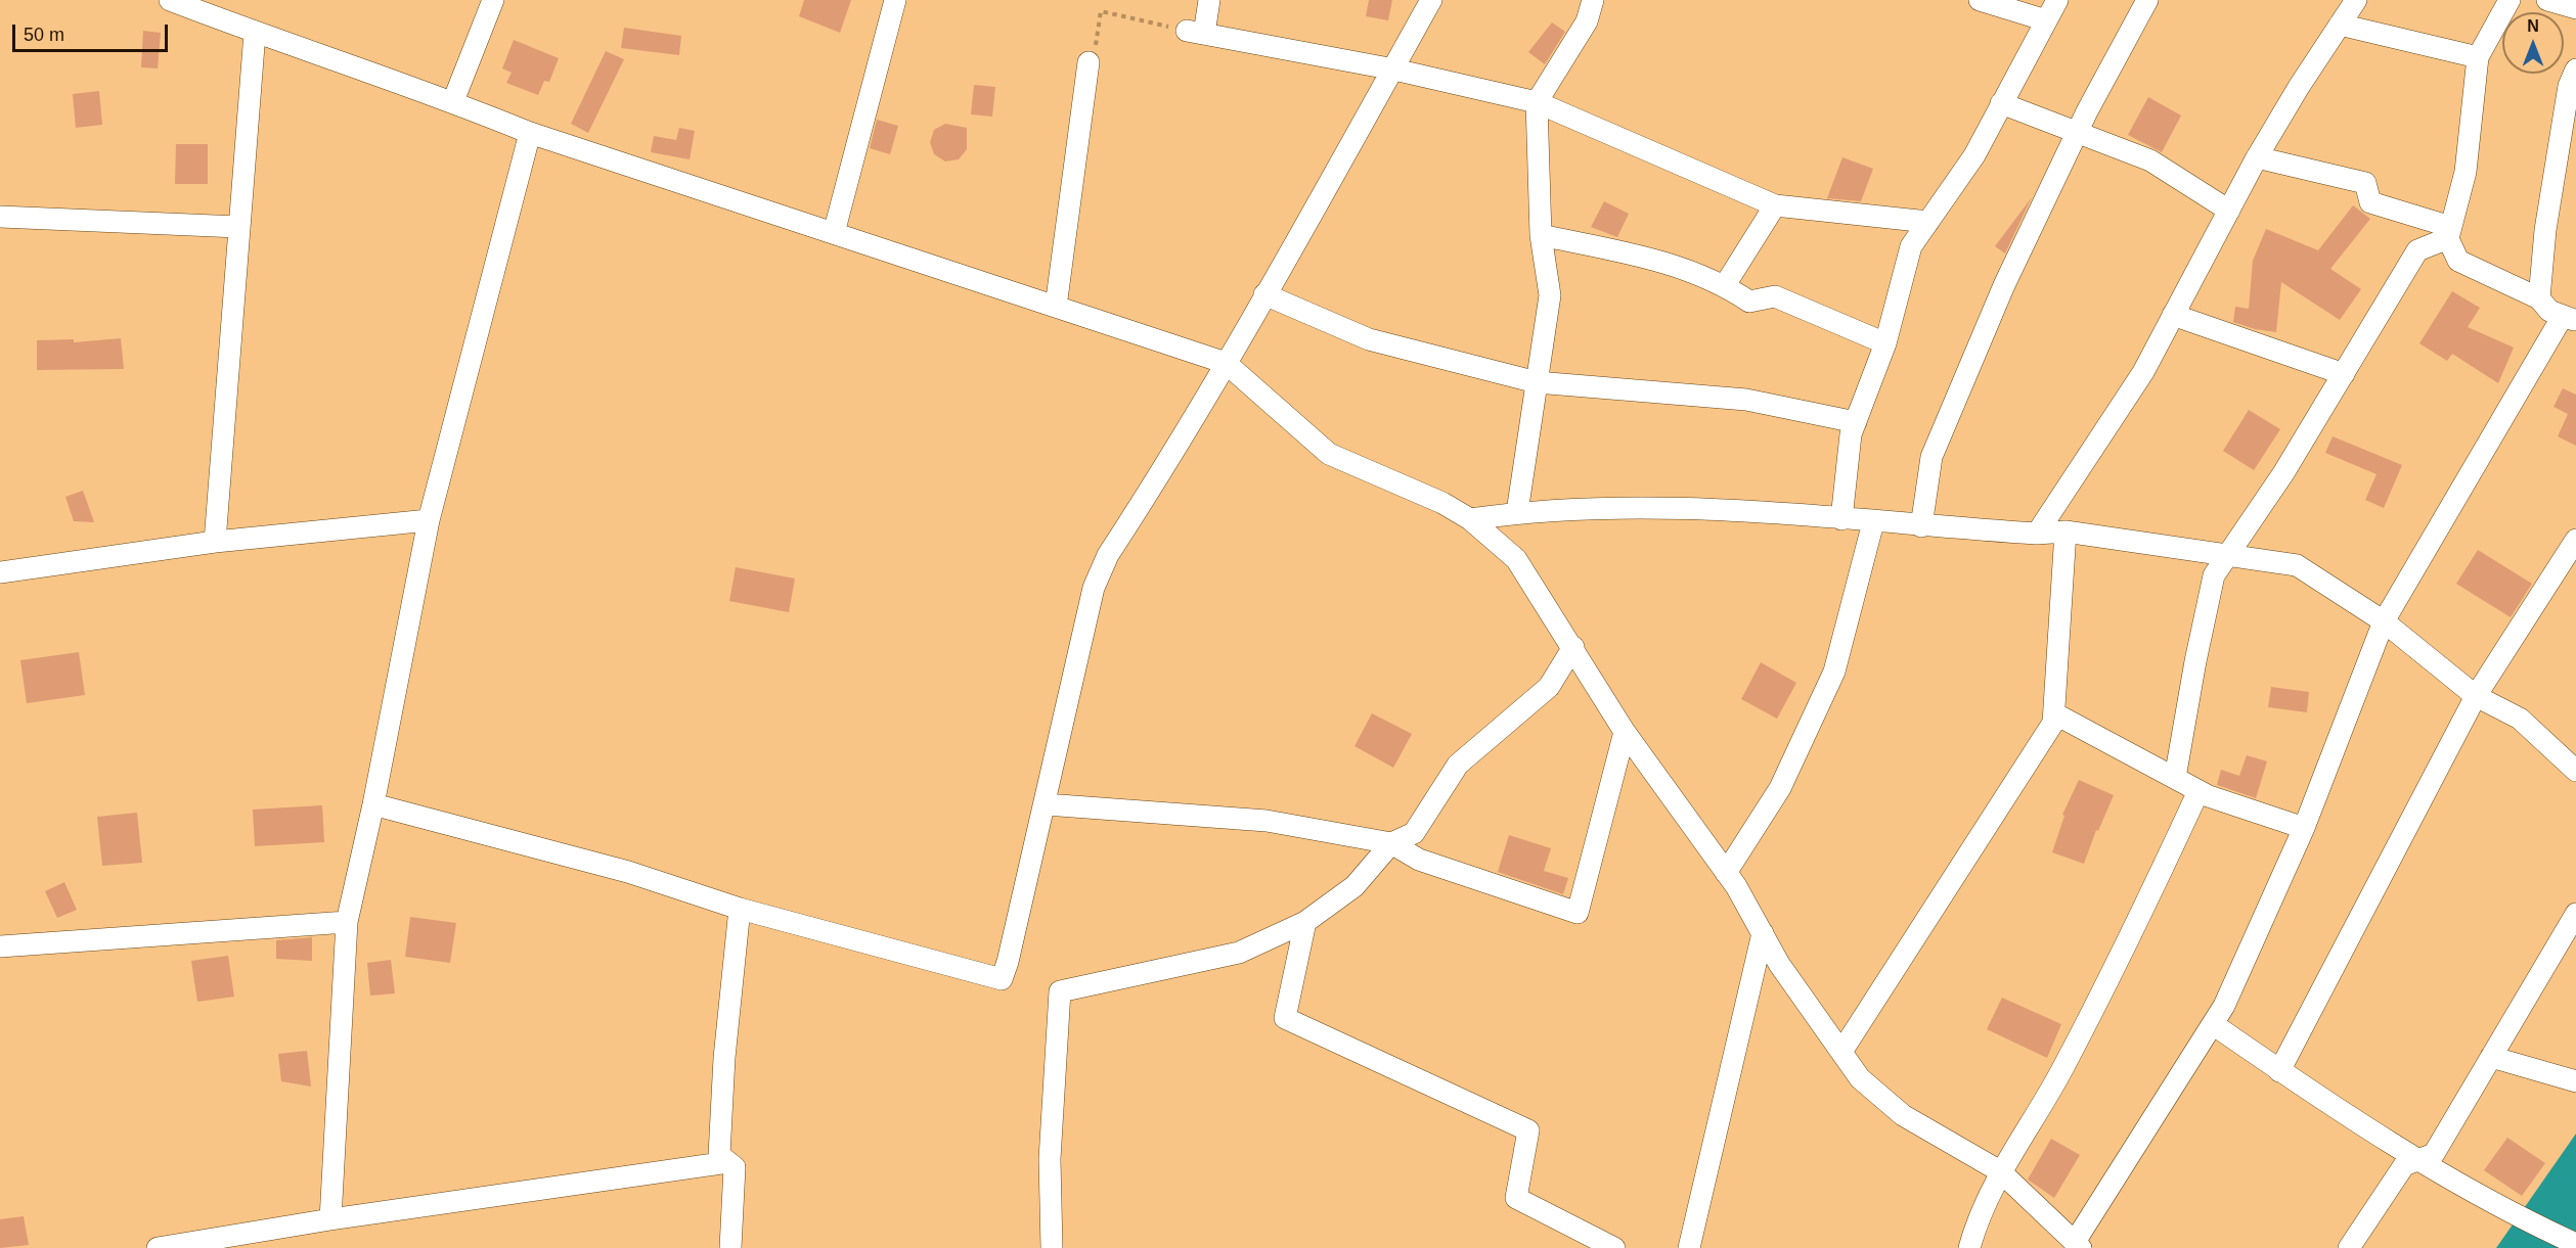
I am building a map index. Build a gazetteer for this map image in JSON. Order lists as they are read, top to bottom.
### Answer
{
  "scale_bar": "50 m",
  "north": "top"
}
